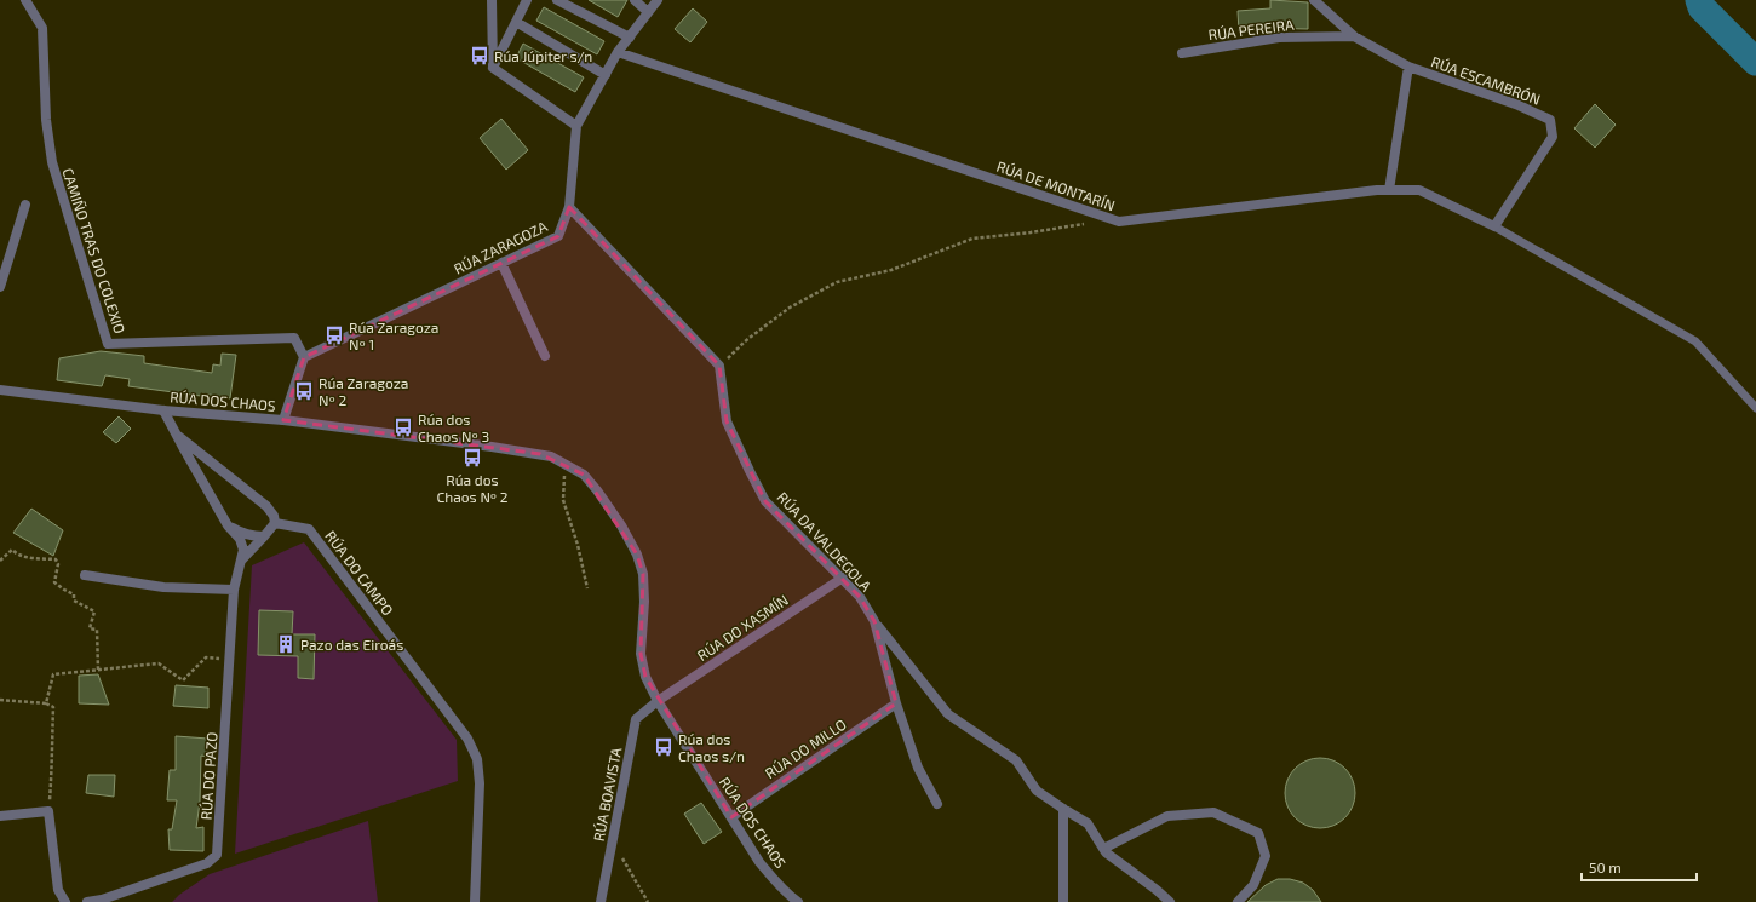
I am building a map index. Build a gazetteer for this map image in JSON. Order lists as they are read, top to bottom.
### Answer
{
  "streets": {
    "street": [
      "RÚA PEREIRA",
      "RÚA ESCAMBRÓN",
      "RÚA DE MONTARÍN",
      "RÚA ZARAGOZA",
      "CAMIÑO TRAS DO COLEXIO",
      "RÚA DOS CHAOS",
      "RÚA DA VALDEGOLA",
      "RÚA DO CAMPO",
      "RÚA DO XASMÍN",
      "RÚA DO MILLO",
      "RÚA DO PAZO",
      "RÚA BOAVISTA"
    ]
  },
  "crossings": [
    ["RÚA PEREIRA", "RÚA ESCAMBRÓN"],
    ["RÚA ESCAMBRÓN", "RÚA DE MONTARÍN"],
    ["RÚA DE MONTARÍN", "RÚA ZARAGOZA"],
    ["RÚA ZARAGOZA", "CAMIÑO TRAS DO COLEXIO"],
    ["RÚA DOS CHAOS", "RÚA DO XASMÍN"],
    ["RÚA DOS CHAOS", "RÚA DO MILLO"],
    ["RÚA DOS CHAOS", "RÚA DO PAZO"],
    ["RÚA DOS CHAOS", "RÚA BOAVISTA"],
    ["RÚA DA VALDEGOLA", "RÚA DO XASMÍN"],
    ["RÚA DA VALDEGOLA", "RÚA DO MILLO"],
    ["RÚA DO CAMPO", "RÚA DO PAZO"],
    ["RÚA DO XASMÍN", "RÚA BOAVISTA"]
  ],
  "places": {
    "bus stop": [
      "Rúa Júpiter s/n",
      "Rúa Zaragoza Nº 1",
      "Rúa Zaragoza Nº 2",
      "Rúa dos Chaos Nº 3",
      "Rúa dos Chaos Nº 2",
      "Rúa dos Chaos s/n"
    ],
    "building": ["Pazo das Eiroás"]
  },
  "scale_bar": "50 m"
}
